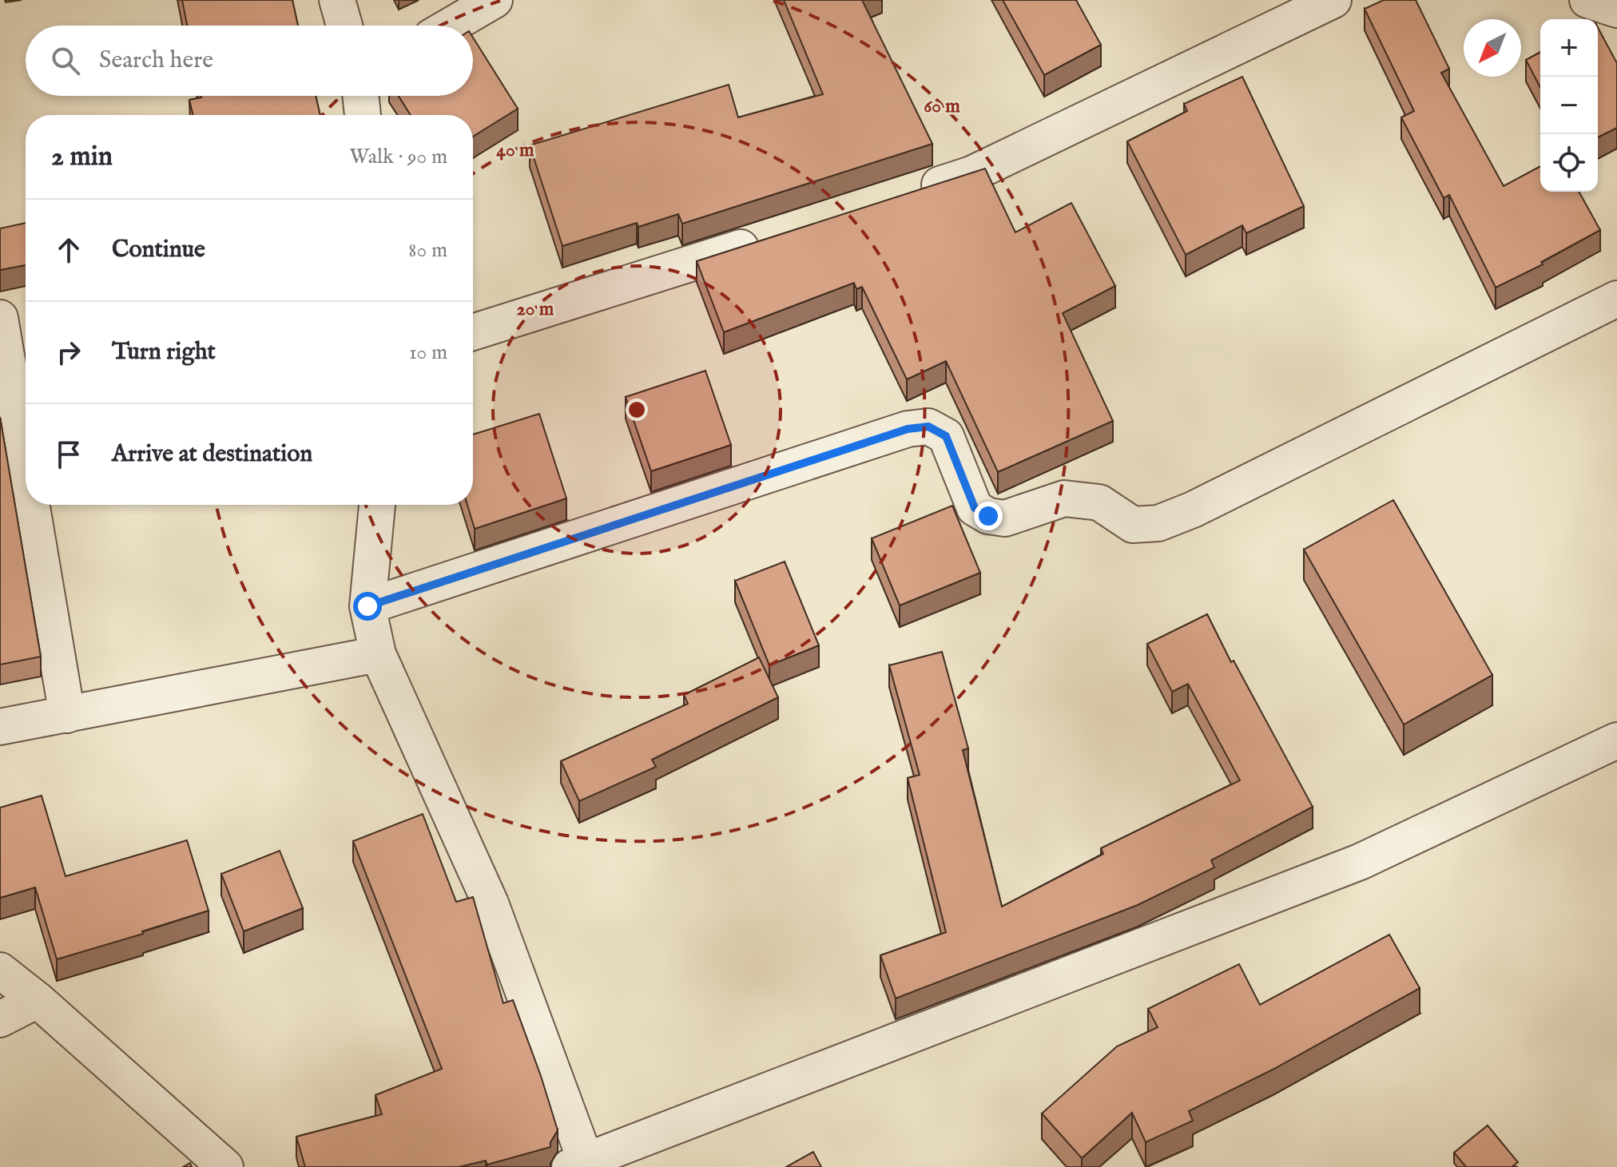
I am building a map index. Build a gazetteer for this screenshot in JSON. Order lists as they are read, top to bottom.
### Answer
{
  "north": "bottom left",
  "page": {
    "map_buttons": ["+", "−"],
    "search": "Search here",
    "heading": ["2 min", "Walk · 90 m"],
    "list": [
      ["Continue", "80 m"],
      ["Turn right", "10 m"],
      "Arrive at destination"
    ]
  },
  "rings": ["60 m", "40 m", "20 m"]
}
